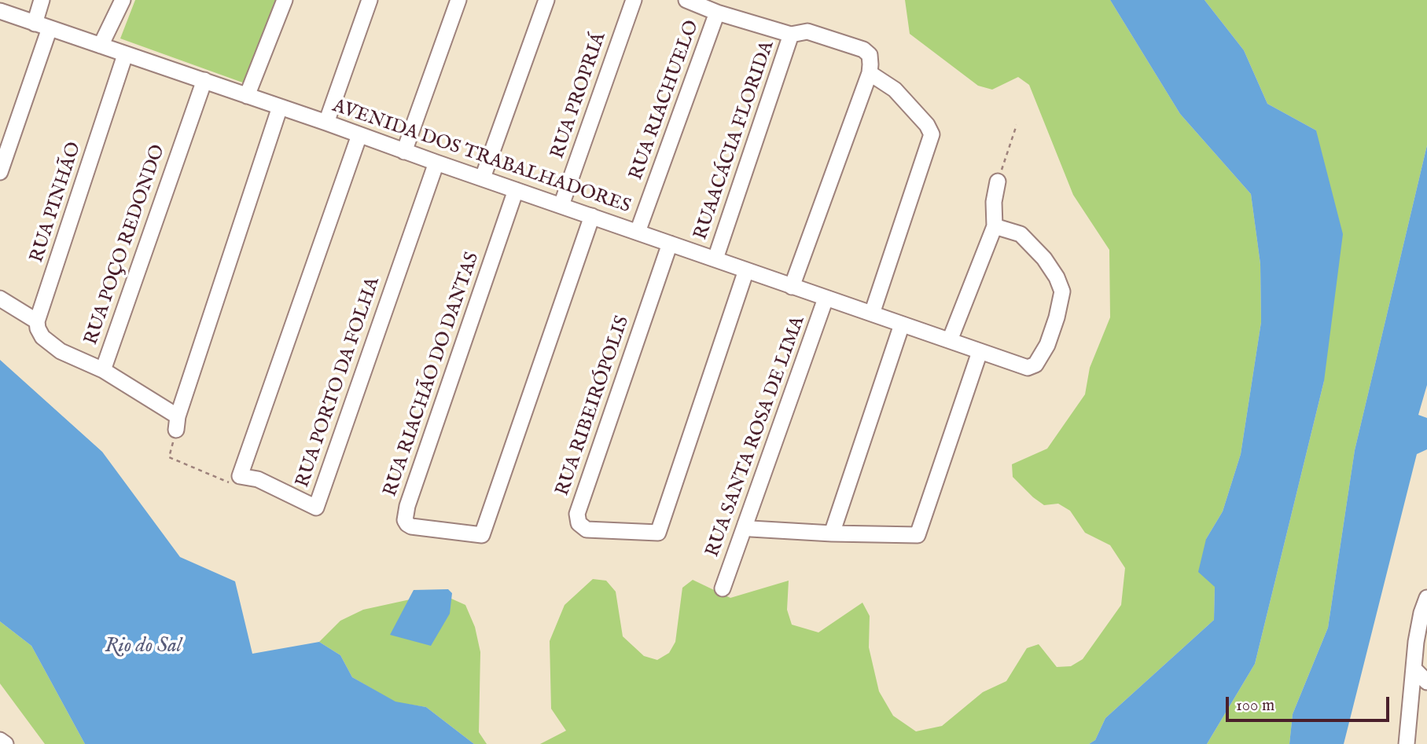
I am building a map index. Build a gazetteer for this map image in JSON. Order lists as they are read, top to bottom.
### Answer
{
  "streets": {
    "street": [
      "RUA PROPRIÁ",
      "RUA RIACHUELO",
      "RUAACÁCIA FLORIDA",
      "AVENIDA DOS TRABALHADORES",
      "RUA PINHÃO",
      "RUA POÇO REDONDO",
      "RUA RIACHÃO DO DANTAS",
      "RUA PORTO DA FOLHA",
      "RUA RIBEIRÓPOLIS",
      "RUA SANTA ROSA DE LIMA"
    ]
  },
  "crossings": [
    ["RUA PROPRIÁ", "AVENIDA DOS TRABALHADORES"],
    ["RUA RIACHUELO", "AVENIDA DOS TRABALHADORES"],
    ["RUAACÁCIA FLORIDA", "AVENIDA DOS TRABALHADORES"],
    ["AVENIDA DOS TRABALHADORES", "RUA PINHÃO"],
    ["AVENIDA DOS TRABALHADORES", "RUA POÇO REDONDO"],
    ["AVENIDA DOS TRABALHADORES", "RUA RIACHÃO DO DANTAS"],
    ["AVENIDA DOS TRABALHADORES", "RUA PORTO DA FOLHA"],
    ["AVENIDA DOS TRABALHADORES", "RUA RIBEIRÓPOLIS"],
    ["AVENIDA DOS TRABALHADORES", "RUA SANTA ROSA DE LIMA"]
  ],
  "water": ["Rio do Sal"],
  "scale_bar": "100 m"
}
